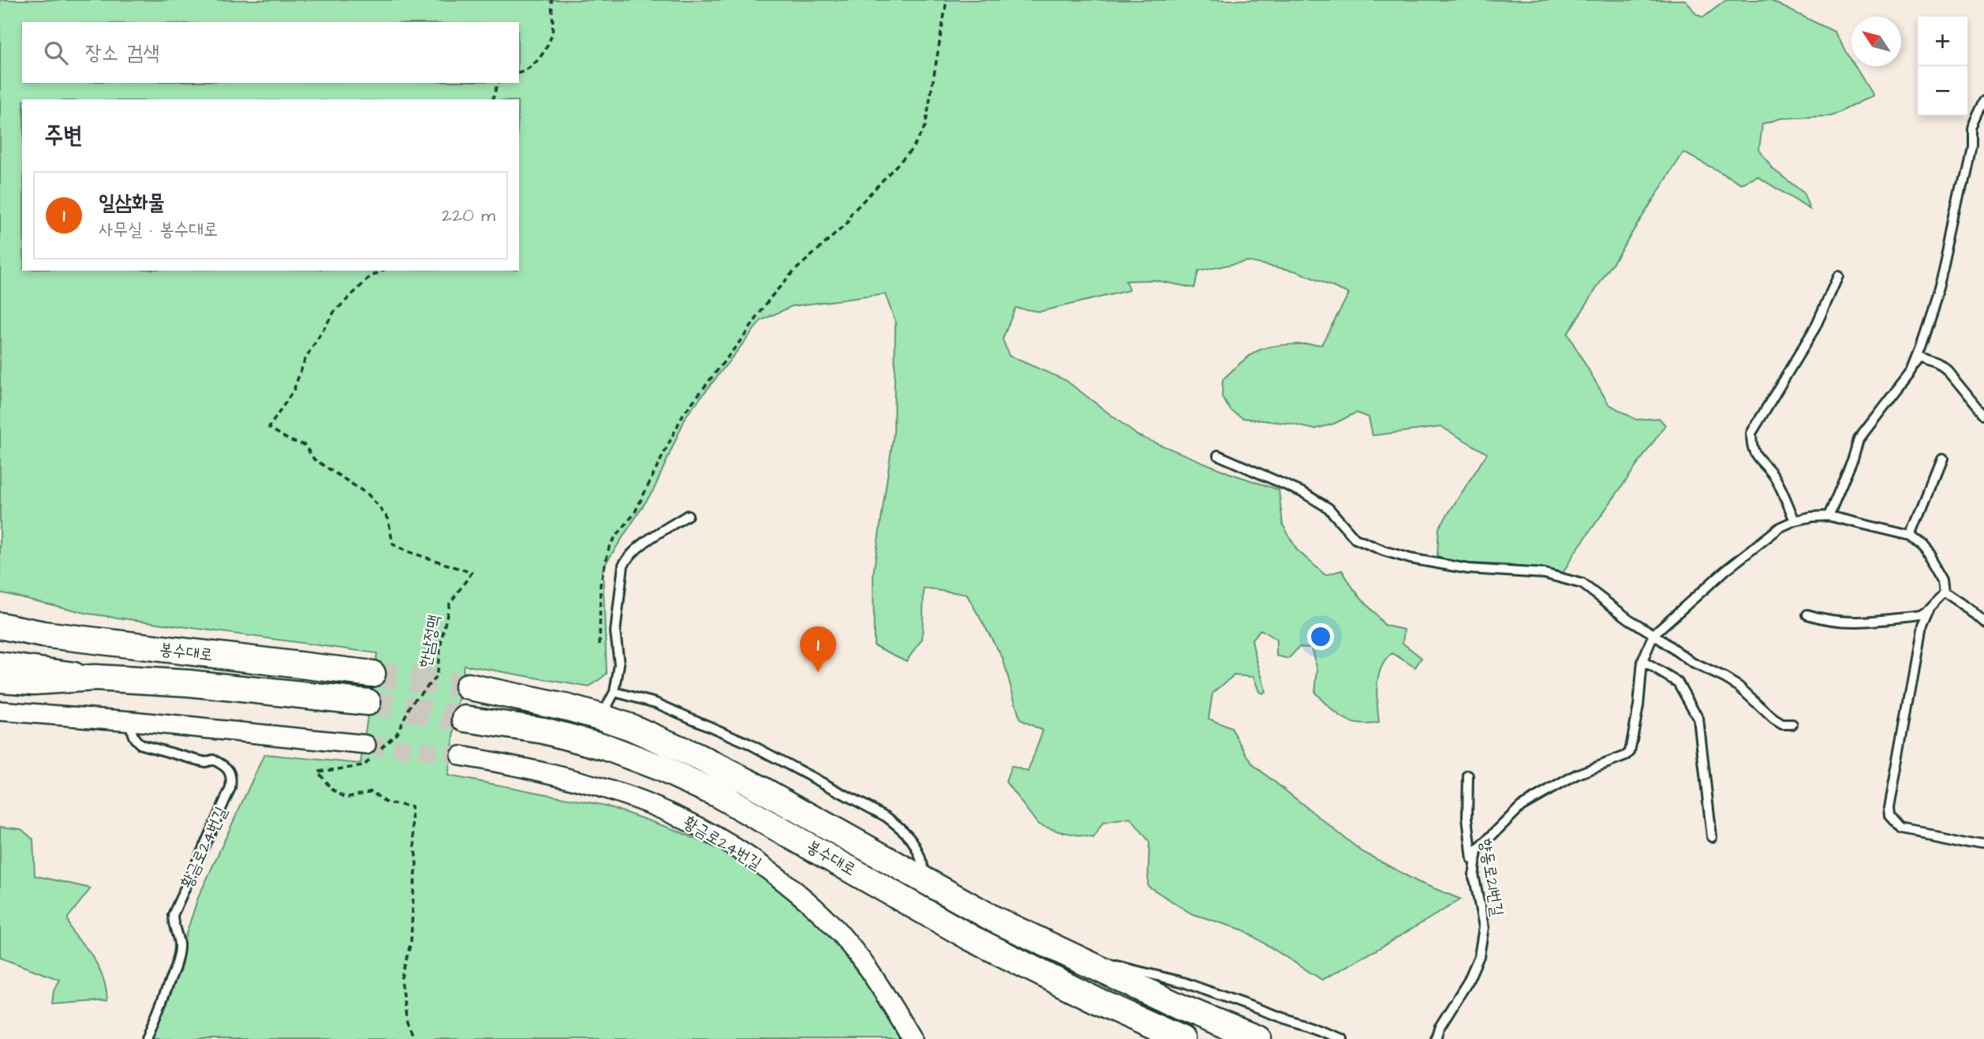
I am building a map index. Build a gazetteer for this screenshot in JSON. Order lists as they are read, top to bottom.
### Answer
{
  "streets": {
    "main road": ["봉수대로"],
    "street": ["황금로24번길"],
    "lane": ["향동로21번길"],
    "path": ["한남정맥"]
  },
  "north": "top left",
  "page": {
    "map_buttons": ["+", "−"],
    "search": "장소 검색",
    "heading": "주변",
    "list": [
      {
        "mark": "1",
        "name": "일삼화물",
        "note": "사무실 · 봉수대로",
        "value": "220 m"
      }
    ],
    "pins": "1"
  }
}
